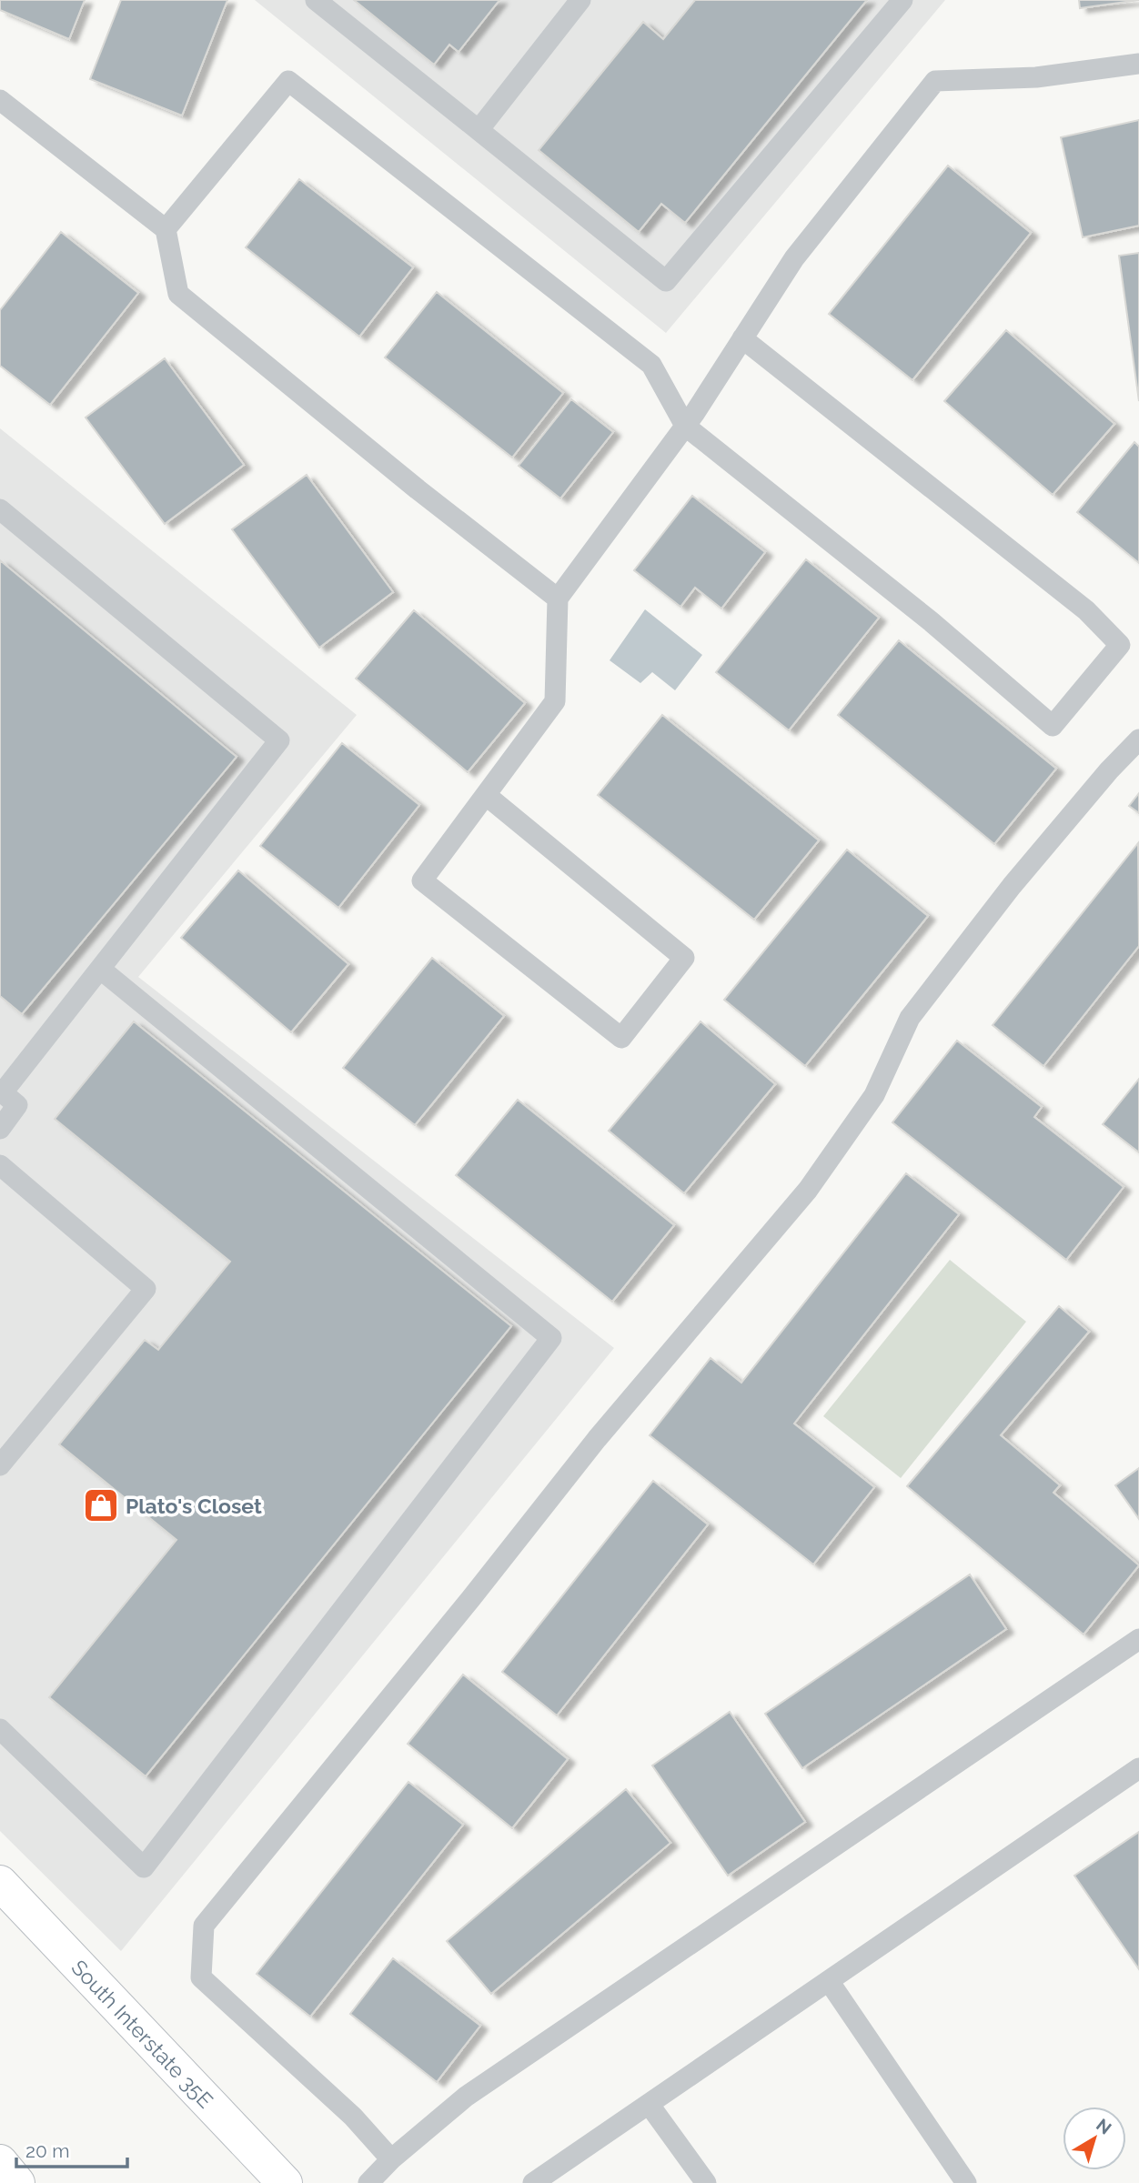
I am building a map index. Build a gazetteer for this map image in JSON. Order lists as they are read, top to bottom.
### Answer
{
  "streets": {
    "main road": ["South Interstate 35E"]
  },
  "places": {
    "shop": ["Plato's Closet"]
  },
  "scale_bar": "20 m",
  "north": "top right"
}
